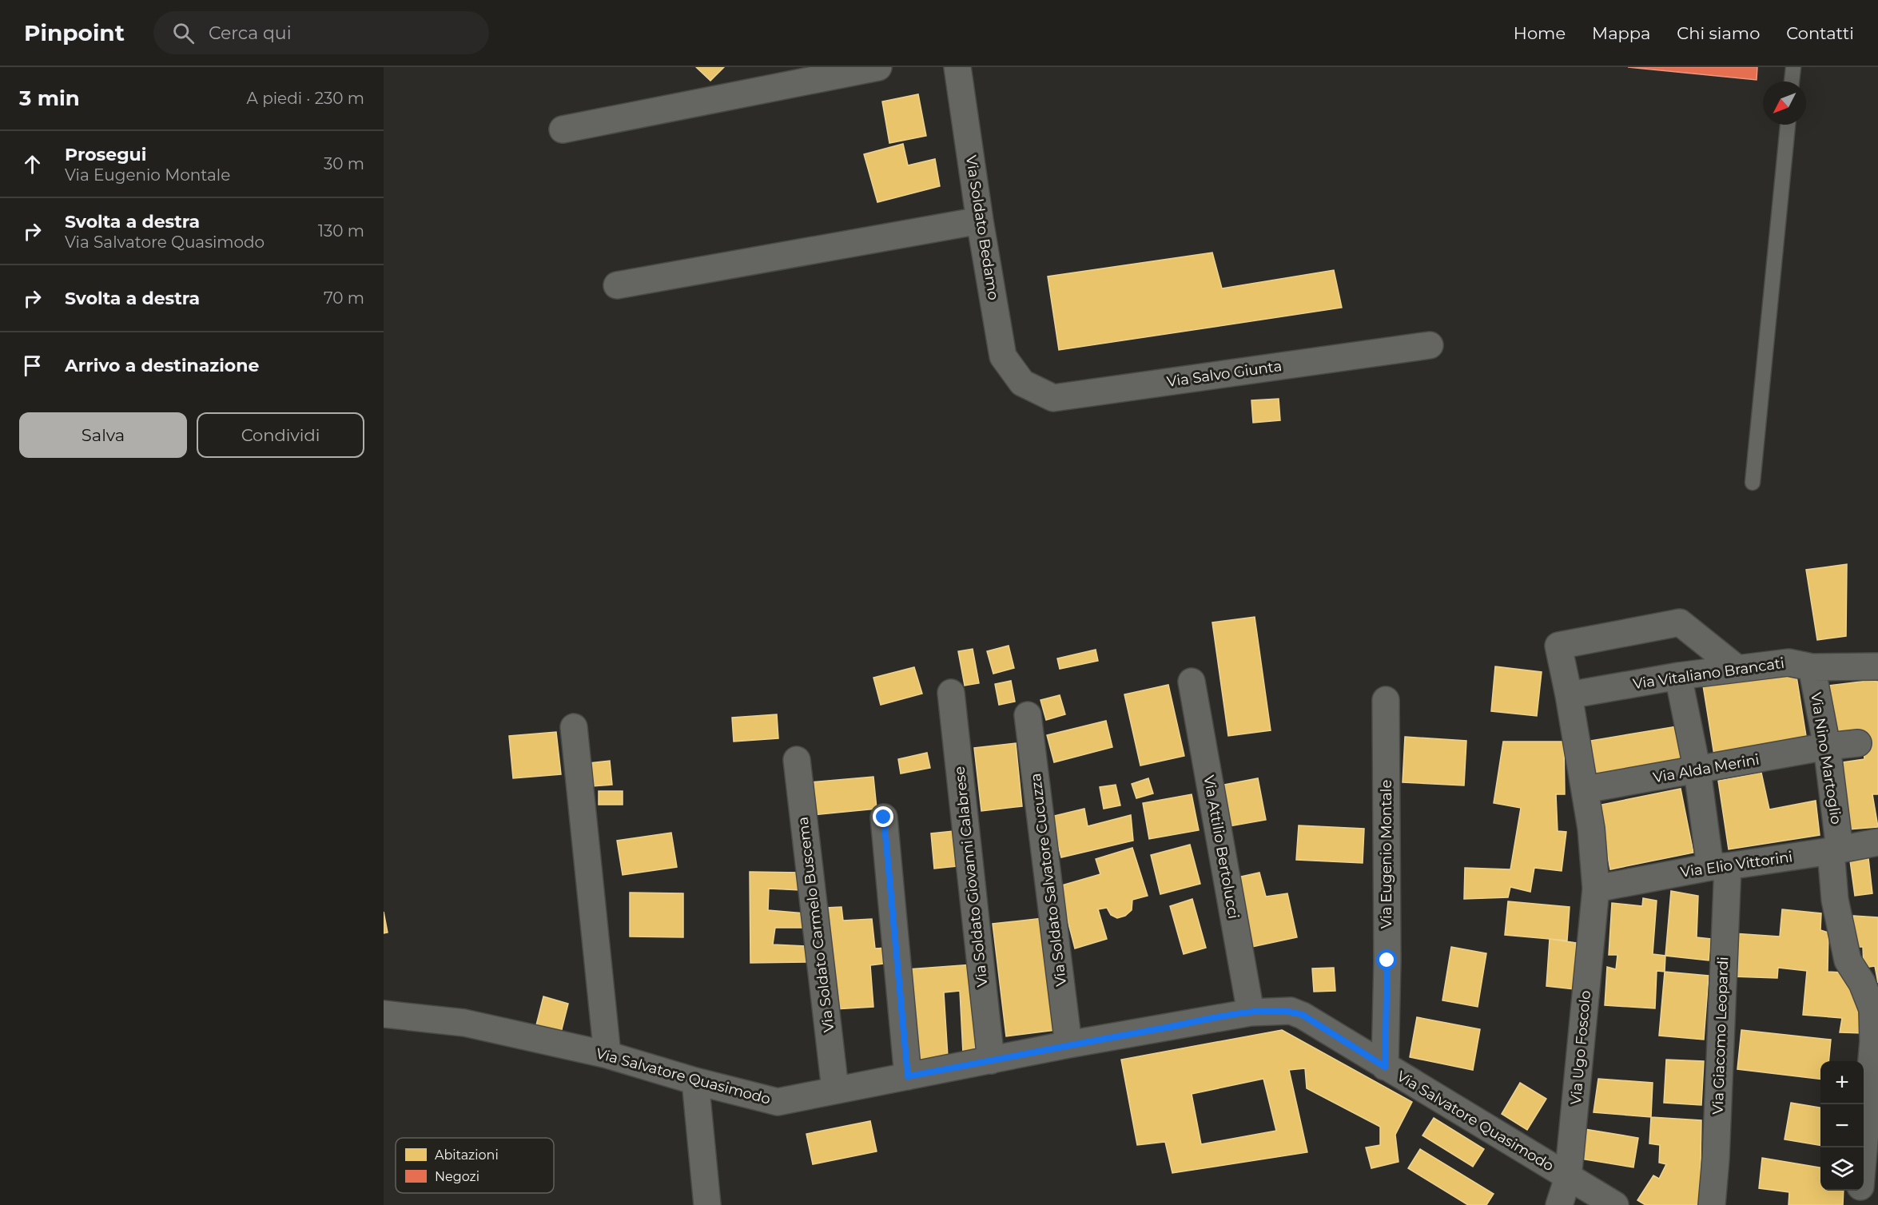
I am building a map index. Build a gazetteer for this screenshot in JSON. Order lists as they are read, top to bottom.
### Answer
{
  "streets": {
    "street": [
      "Via Soldato Bedamo",
      "Via Salvo Giunta",
      "Via Vitaliano Brancati",
      "Via Nino Martoglio",
      "Via Alda Merini",
      "Via Attilio Bertolucci",
      "Via Eugenio Montale",
      "Via Elio Vittorini",
      "Via Soldato Giovanni Calabrese",
      "Via Soldato Salvatore Cucuzza",
      "Via Soldato Carmelo Buscema",
      "Via Giacomo Leopardi",
      "Via Ugo Foscolo",
      "Via Salvatore Quasimodo"
    ]
  },
  "crossings": [
    ["Via Soldato Bedamo", "Via Salvo Giunta"],
    ["Via Vitaliano Brancati", "Via Nino Martoglio"],
    ["Via Vitaliano Brancati", "Via Giacomo Leopardi"],
    ["Via Vitaliano Brancati", "Via Ugo Foscolo"],
    ["Via Nino Martoglio", "Via Alda Merini"],
    ["Via Nino Martoglio", "Via Elio Vittorini"],
    ["Via Alda Merini", "Via Giacomo Leopardi"],
    ["Via Alda Merini", "Via Ugo Foscolo"],
    ["Via Attilio Bertolucci", "Via Salvatore Quasimodo"],
    ["Via Eugenio Montale", "Via Salvatore Quasimodo"],
    ["Via Elio Vittorini", "Via Giacomo Leopardi"],
    ["Via Elio Vittorini", "Via Ugo Foscolo"],
    ["Via Soldato Giovanni Calabrese", "Via Salvatore Quasimodo"],
    ["Via Soldato Salvatore Cucuzza", "Via Salvatore Quasimodo"],
    ["Via Soldato Carmelo Buscema", "Via Salvatore Quasimodo"],
    ["Via Ugo Foscolo", "Via Salvatore Quasimodo"]
  ],
  "legend": ["Abitazioni", "Negozi"],
  "north": "bottom left",
  "page": {
    "header": "Pinpoint",
    "search": "Cerca qui",
    "nav": [
      "Home",
      "Mappa",
      "Chi siamo",
      "Contatti"
    ],
    "heading": ["3 min", "A piedi · 230 m"],
    "list": [
      ["Prosegui", "Via Eugenio Montale", "30 m"],
      ["Svolta a destra", "Via Salvatore Quasimodo", "130 m"],
      ["Svolta a destra", "70 m"],
      "Arrivo a destinazione"
    ],
    "buttons": ["Salva", "Condividi"],
    "map_buttons": ["+", "−"]
  }
}
